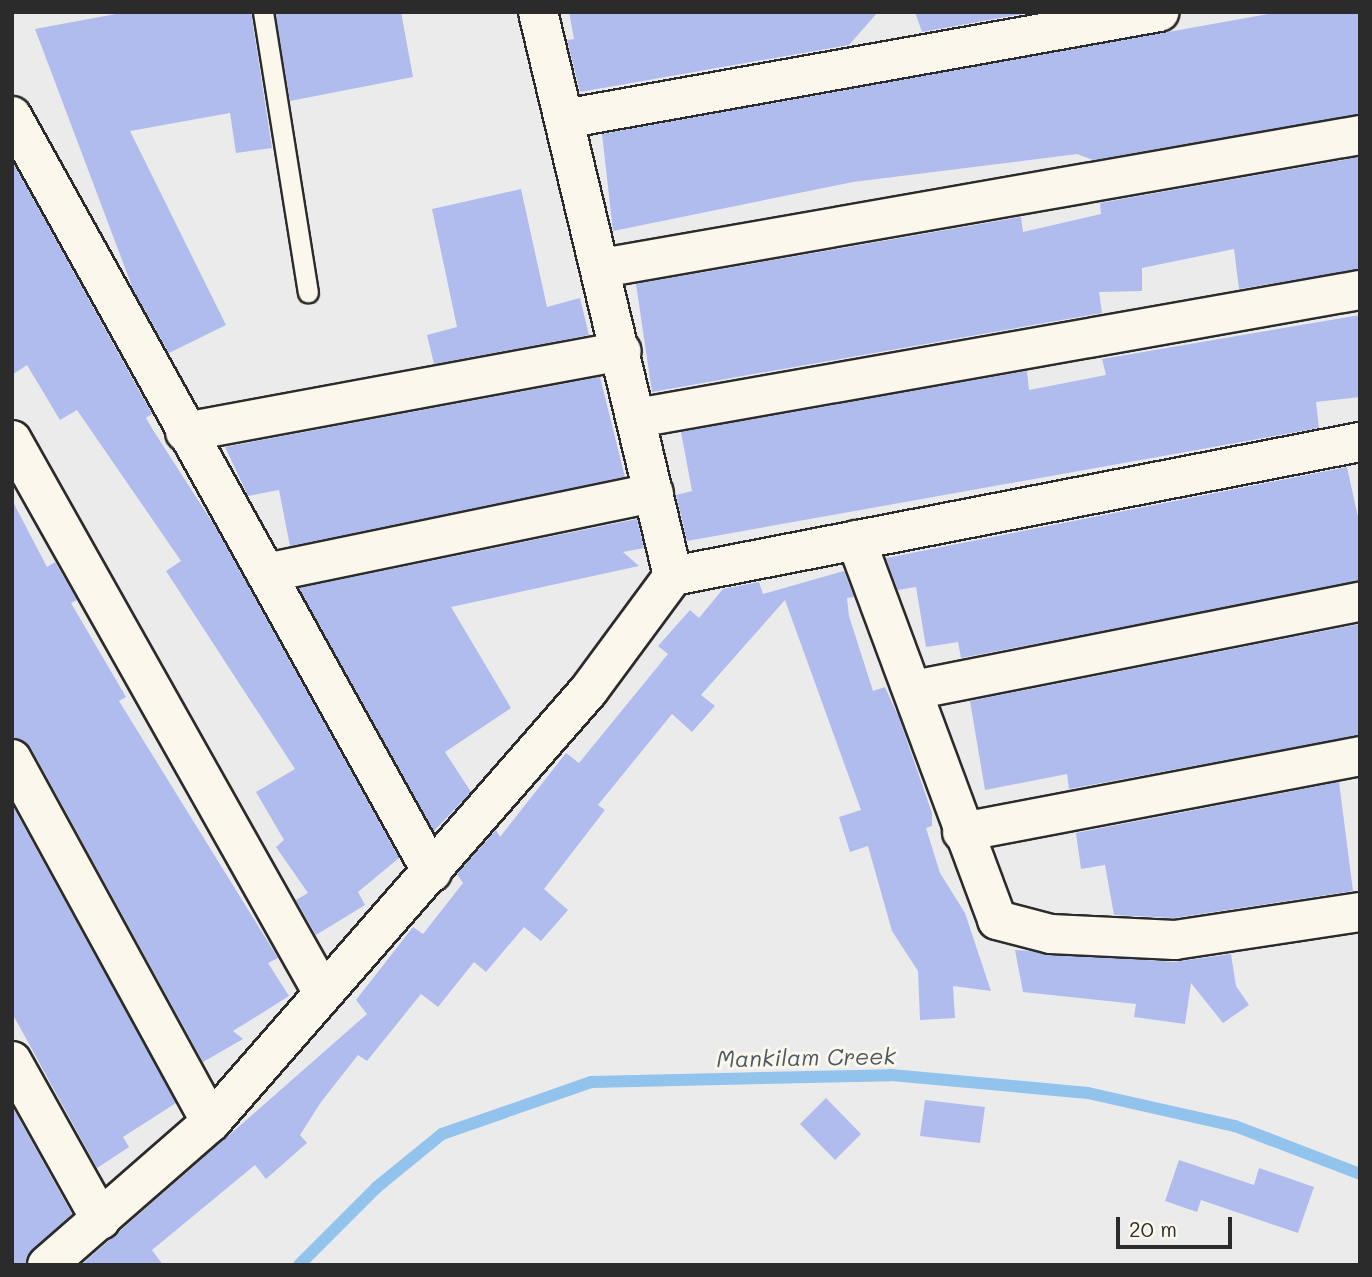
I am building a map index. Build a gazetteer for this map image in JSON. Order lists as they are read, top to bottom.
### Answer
{
  "water": ["Mankilam Creek"],
  "scale_bar": "20 m"
}
